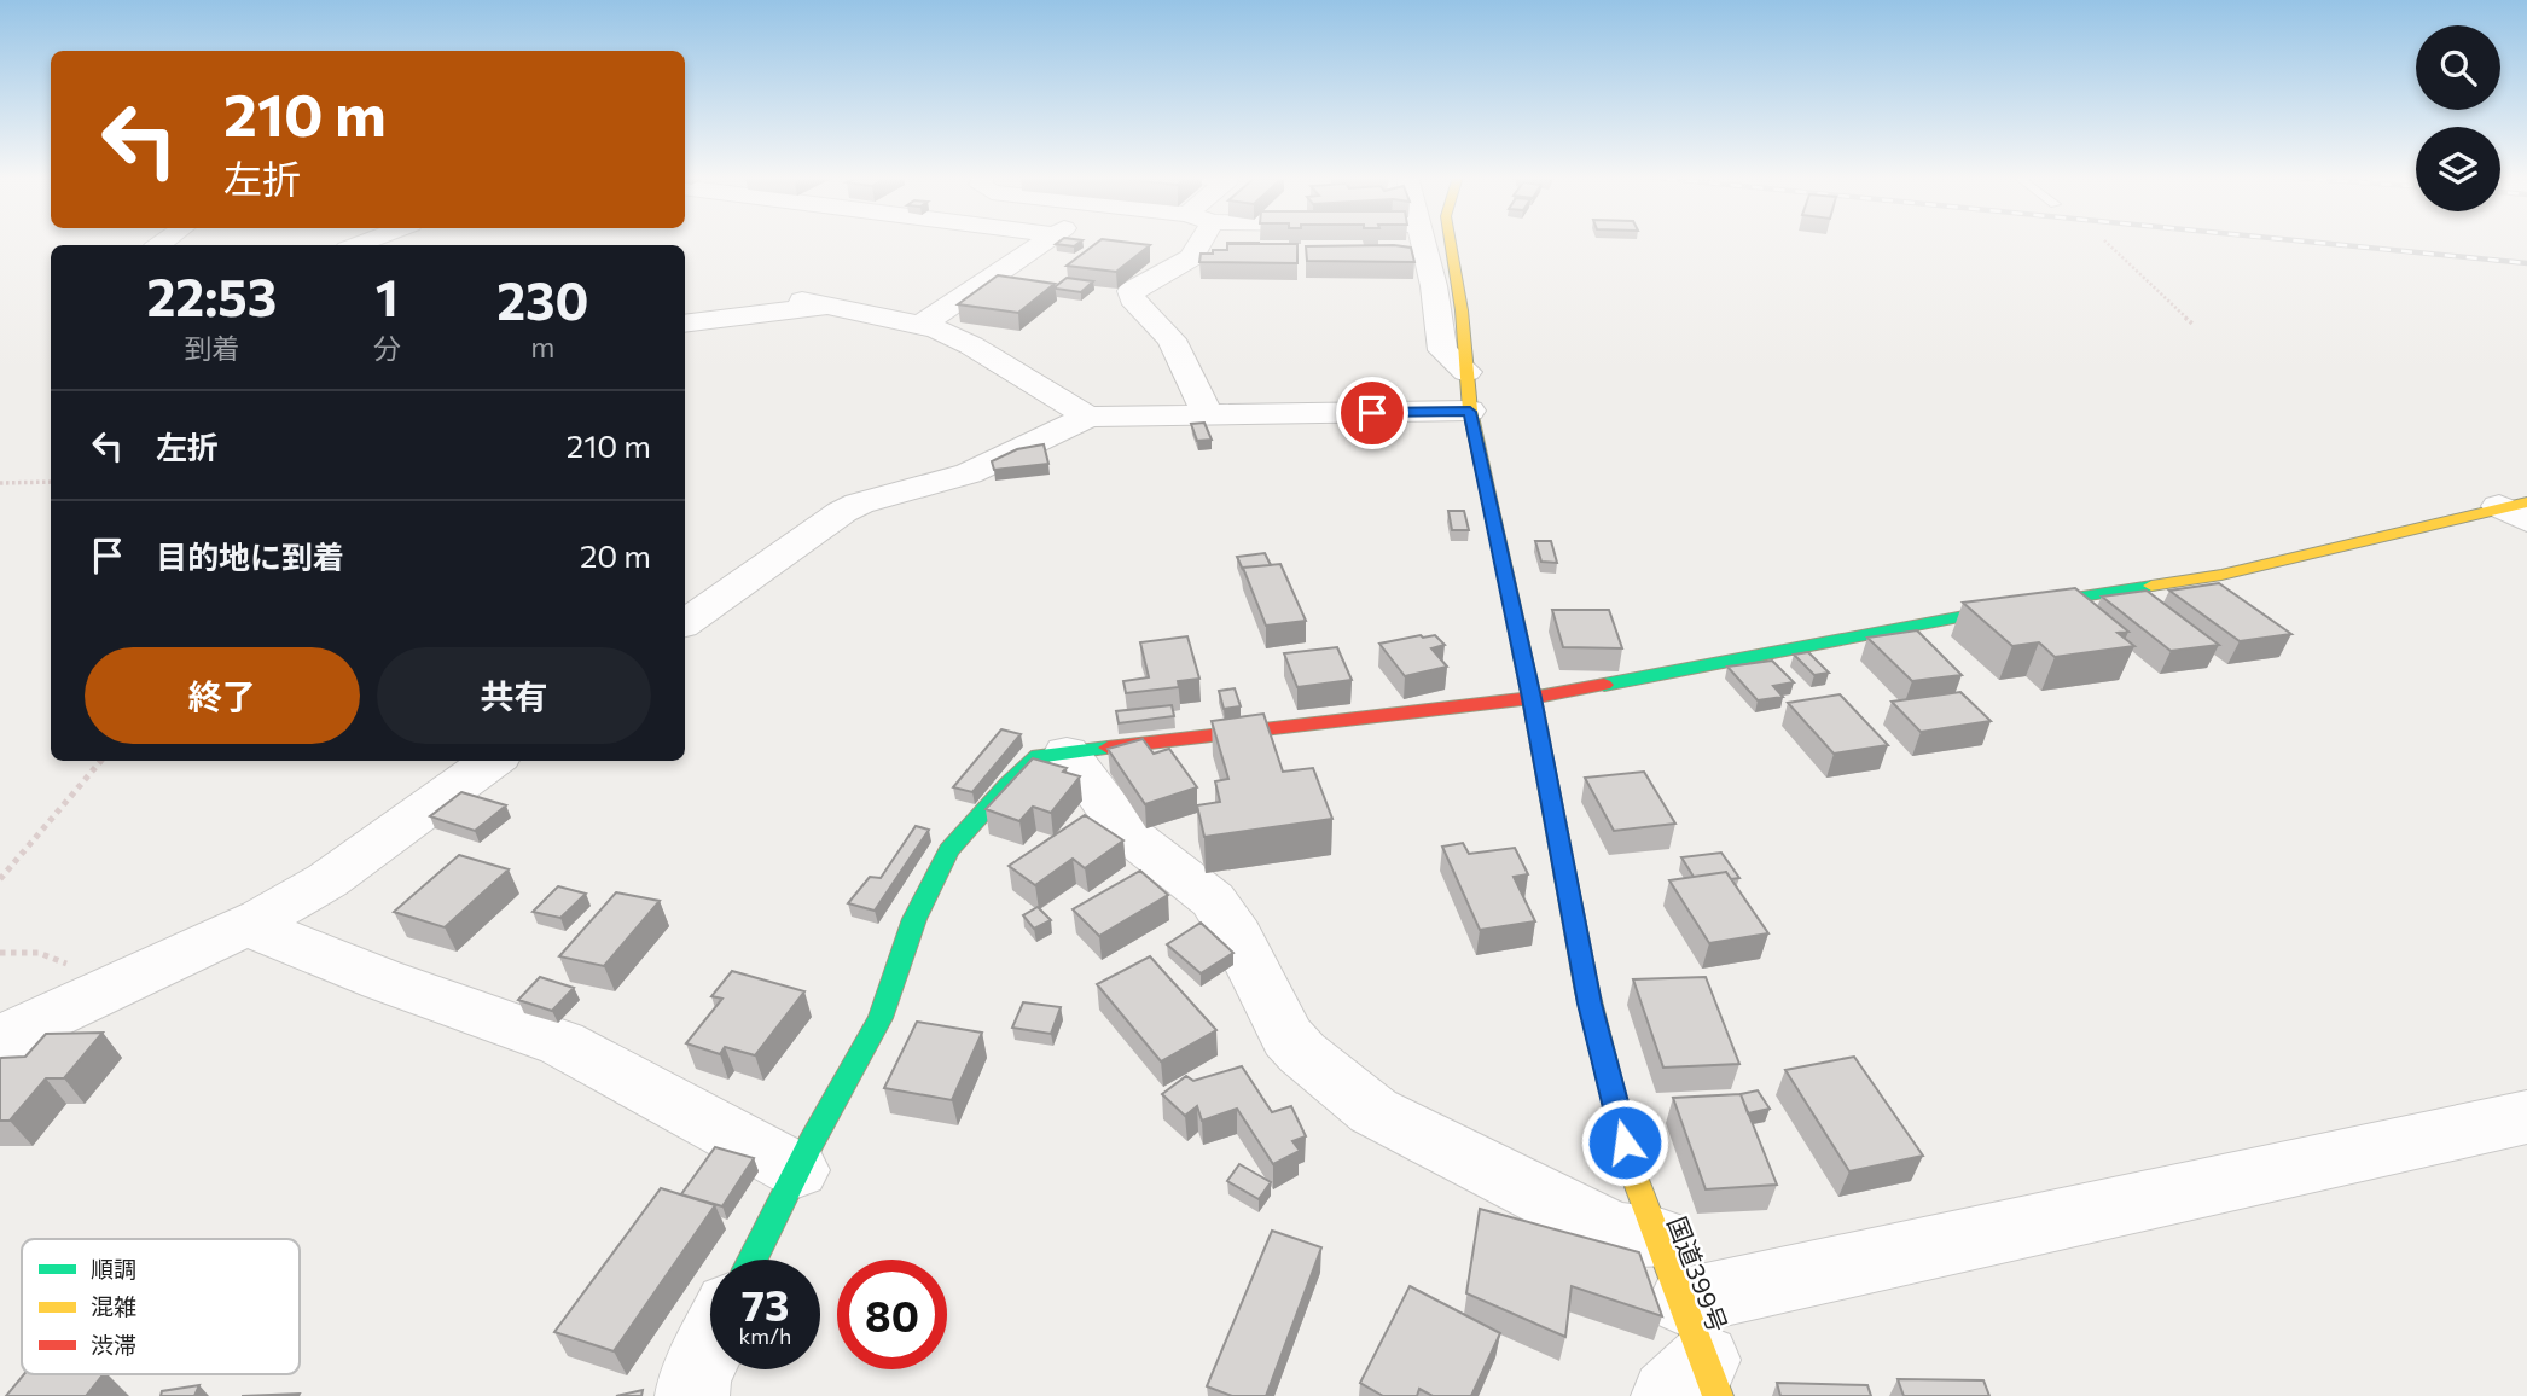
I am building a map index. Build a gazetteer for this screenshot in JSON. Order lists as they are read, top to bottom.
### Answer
{
  "streets": {
    "main road": ["国道399号"]
  },
  "legend": ["順調", "混雑", "渋滞"],
  "page": {
    "turn": ["210 m", "左折"],
    "eta": [
      "22:53",
      "到着",
      "1",
      "分",
      "230",
      "m"
    ],
    "list": [
      {
        "name": "左折",
        "value": "210 m"
      },
      {
        "name": "目的地に到着",
        "value": "20 m"
      }
    ],
    "buttons": ["終了", "共有"],
    "speed": "73 km/h",
    "limit": "80"
  }
}
